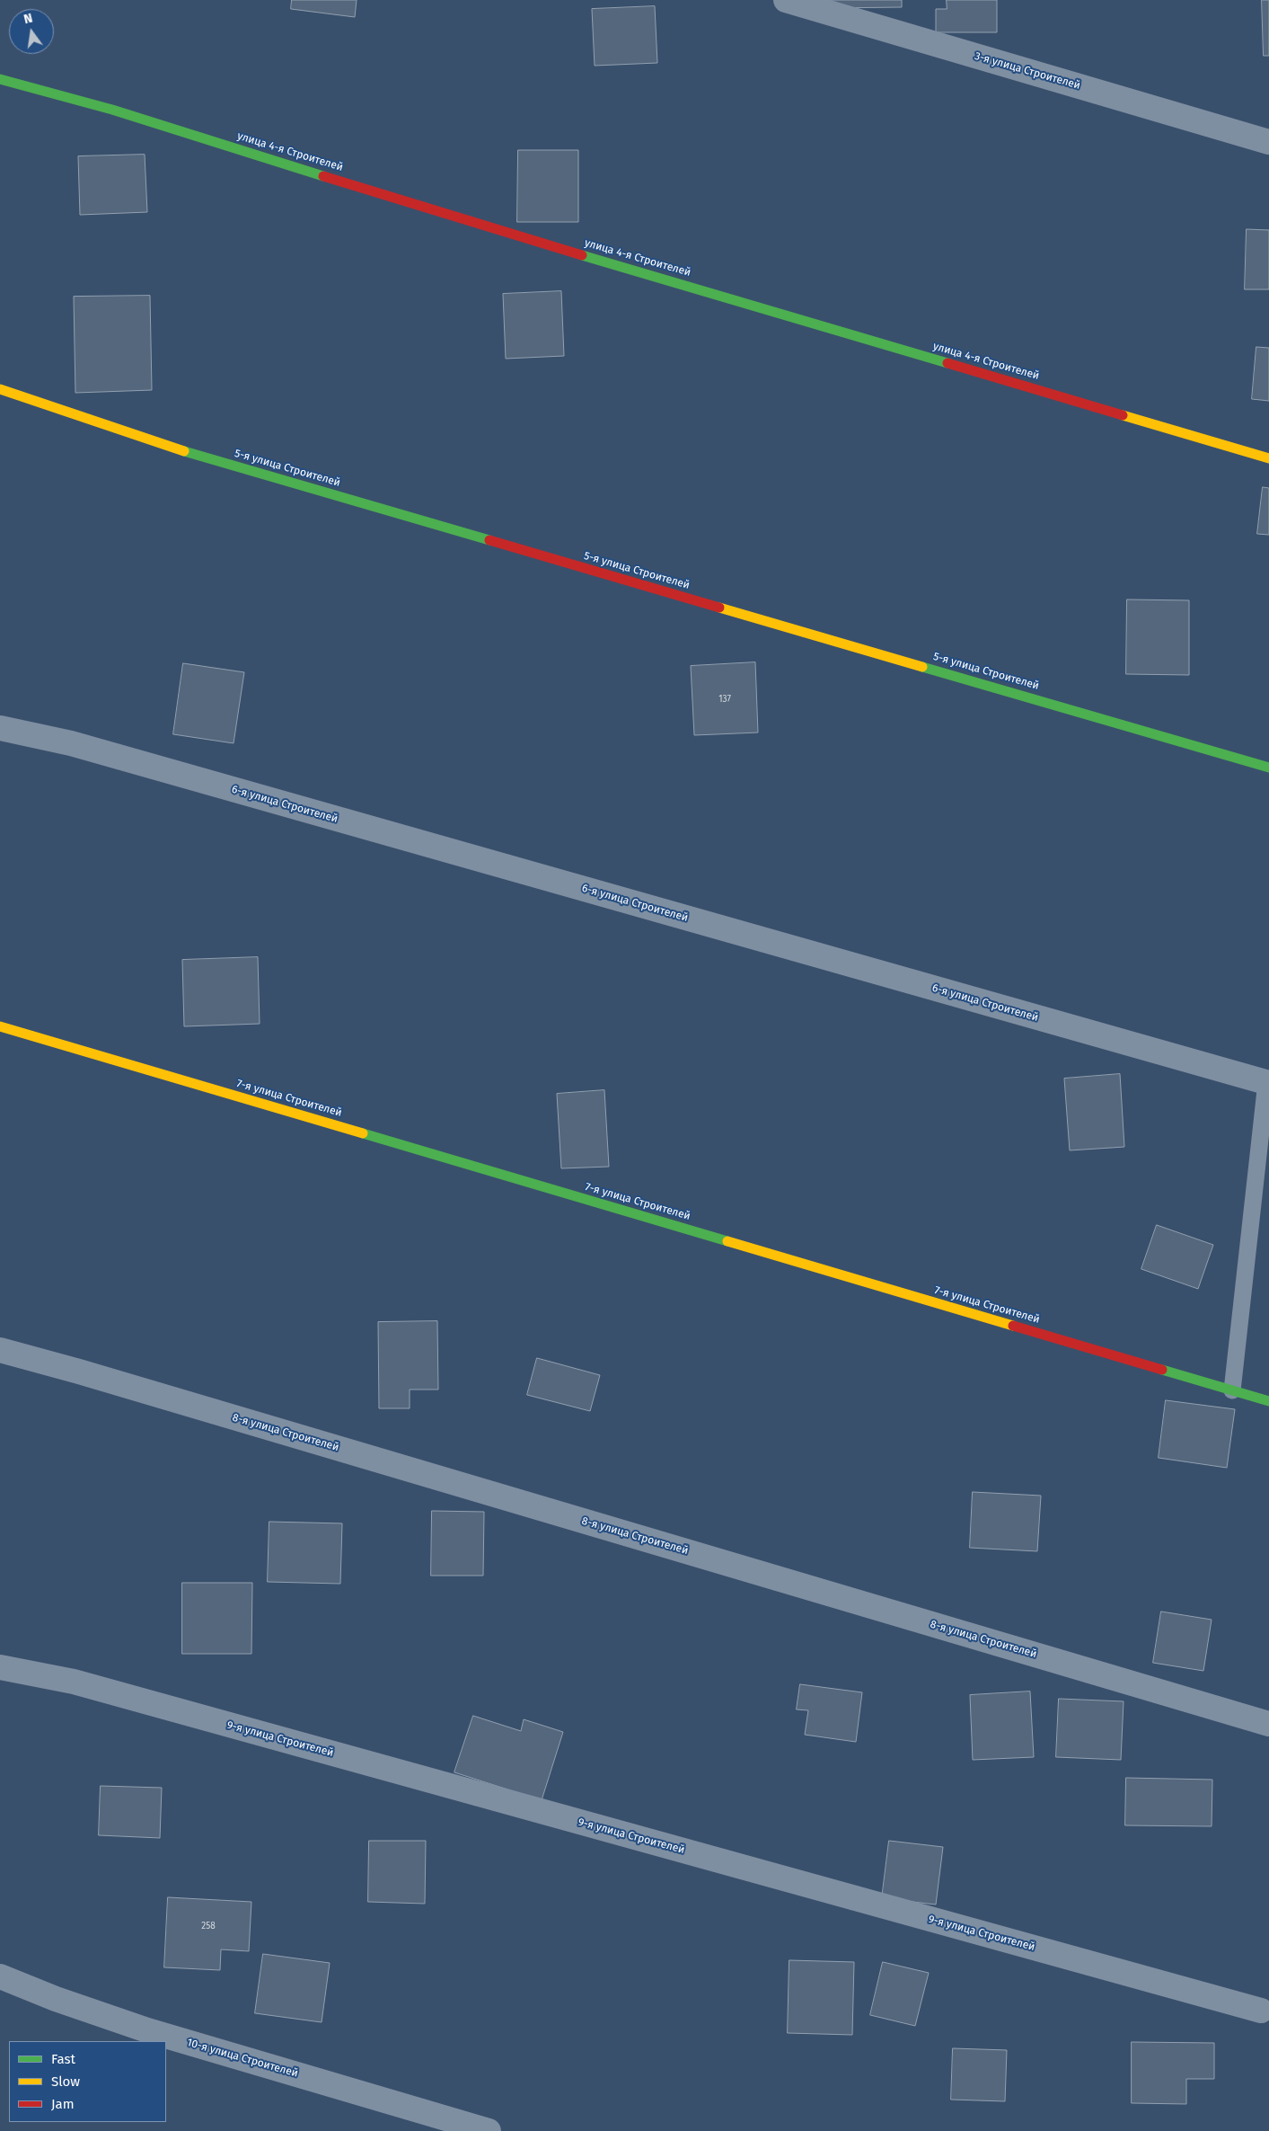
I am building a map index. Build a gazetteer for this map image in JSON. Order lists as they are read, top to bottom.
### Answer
{
  "streets": {
    "street": [
      "3-я улица Строителей",
      "улица 4-я Строителей",
      "5-я улица Строителей",
      "6-я улица Строителей",
      "7-я улица Строителей",
      "8-я улица Строителей",
      "9-я улица Строителей",
      "10-я улица Строителей"
    ]
  },
  "house_numbers": ["137", "258"],
  "legend": ["Fast", "Slow", "Jam"],
  "north": "top"
}
